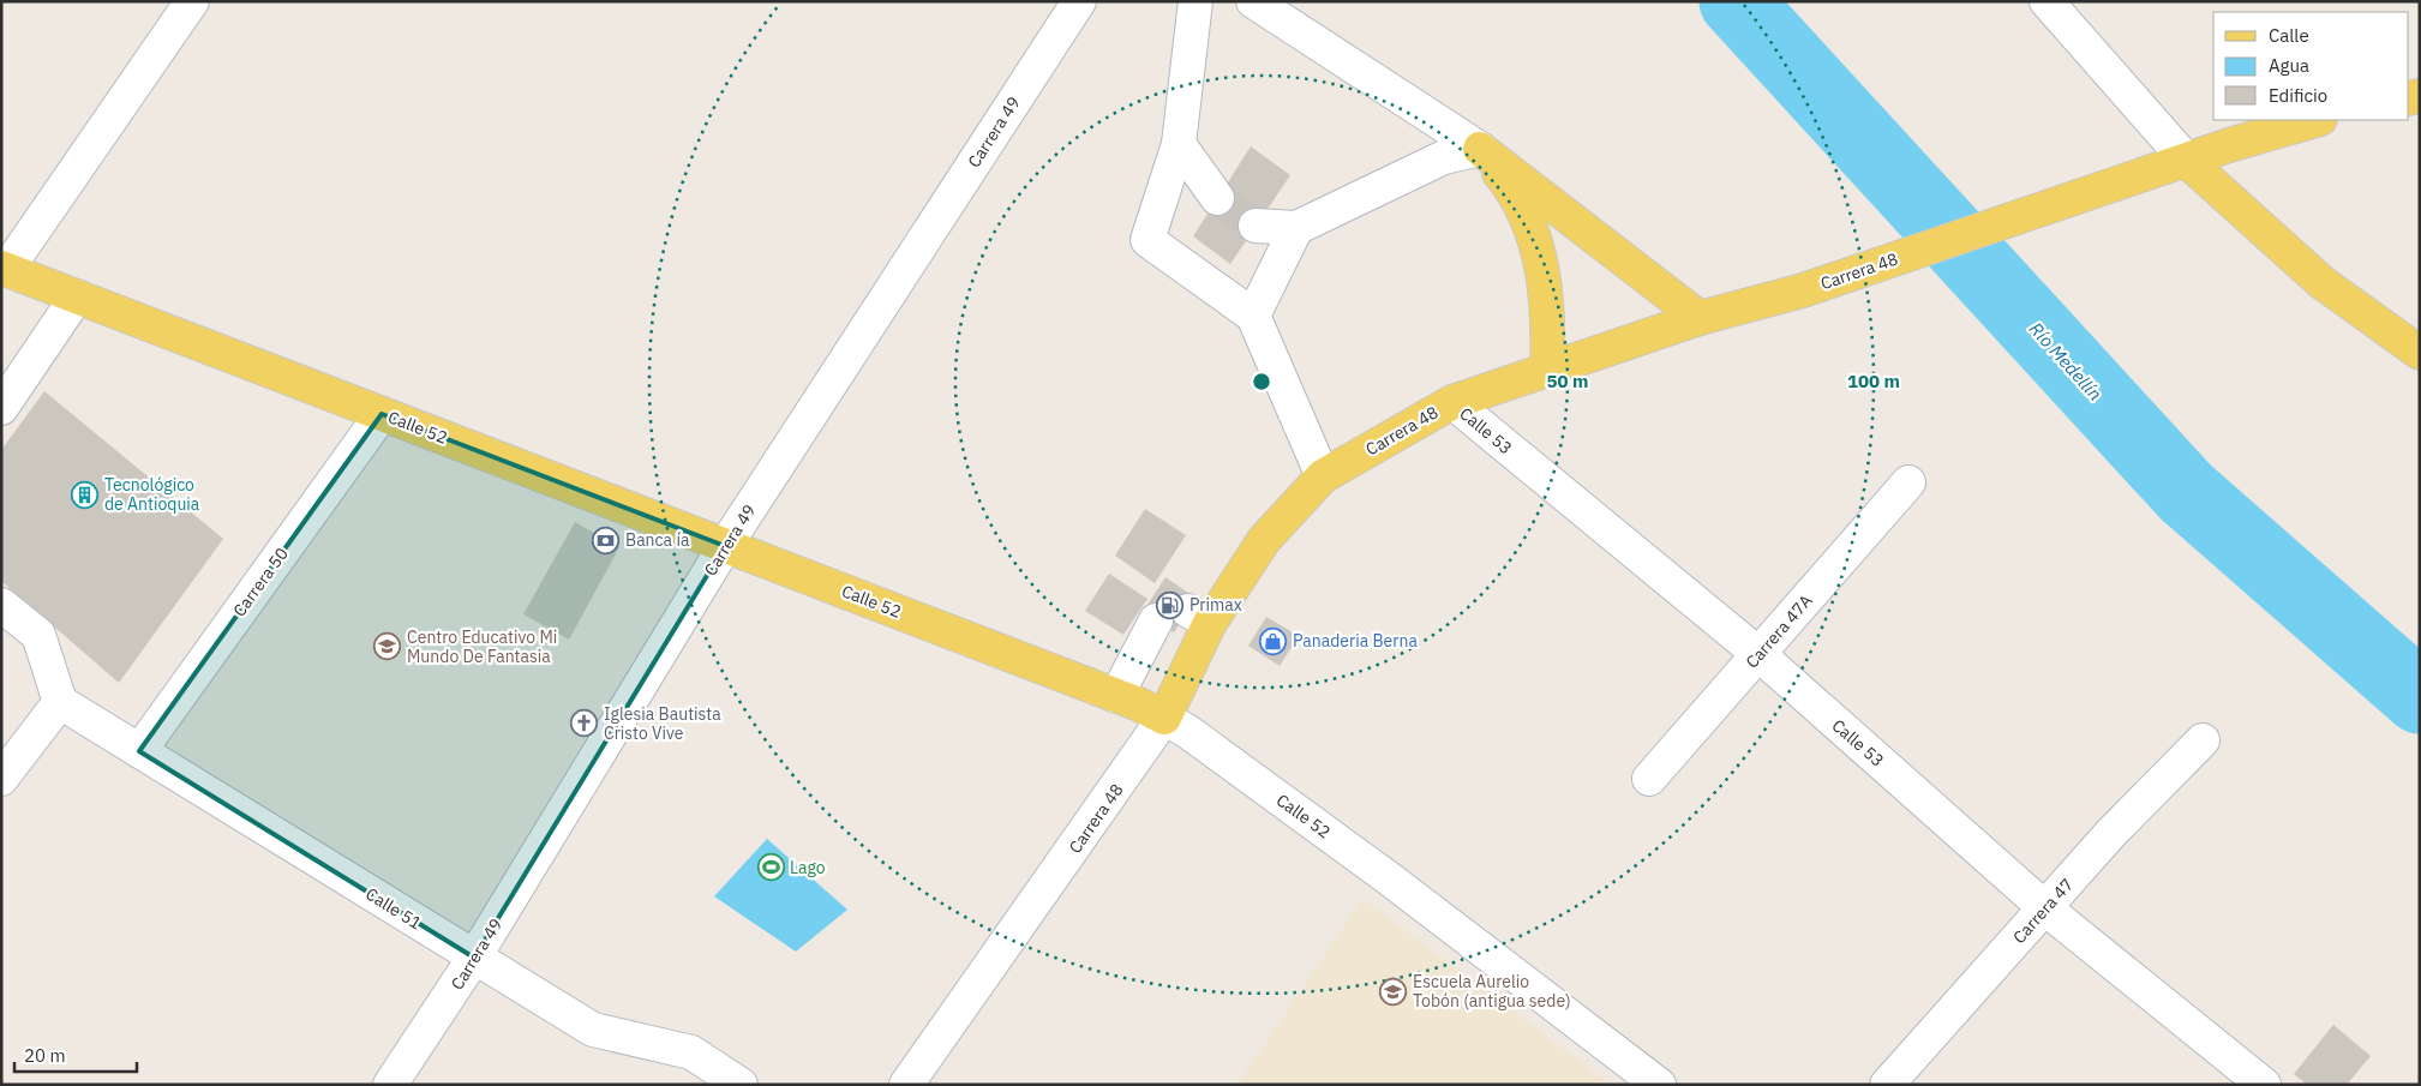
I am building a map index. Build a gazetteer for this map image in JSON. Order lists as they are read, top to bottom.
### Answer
{
  "streets": {
    "main road": ["Carrera 48", "Calle 52"],
    "street": [
      "Carrera 49",
      "Calle 53",
      "Carrera 50",
      "Carrera 47A",
      "Calle 51",
      "Carrera 47"
    ]
  },
  "crossings": [
    ["Carrera 49", "Calle 52"],
    ["Carrera 49", "Calle 51"],
    ["Carrera 48", "Calle 52"],
    ["Carrera 48", "Calle 53"],
    ["Calle 52", "Carrera 50"],
    ["Calle 53", "Carrera 47A"],
    ["Calle 53", "Carrera 47"],
    ["Carrera 50", "Calle 51"]
  ],
  "water": ["Río Medellín"],
  "places": {
    "building": ["Tecnológico de Antioquia"],
    "bank": ["Banca ía"],
    "fuel station": ["Primax"],
    "shop": ["Panaderia Berna"],
    "school or university": ["Centro Educativo Mi Mundo De Fantasia", "Escuela Aurelio Tobón (antigua sede)"],
    "church": ["Iglesia Bautista Cristo Vive"],
    "sports": ["Lago"]
  },
  "legend": ["Calle", "Agua", "Edificio"],
  "scale_bar": "20 m",
  "rings": ["50 m", "100 m"]
}
